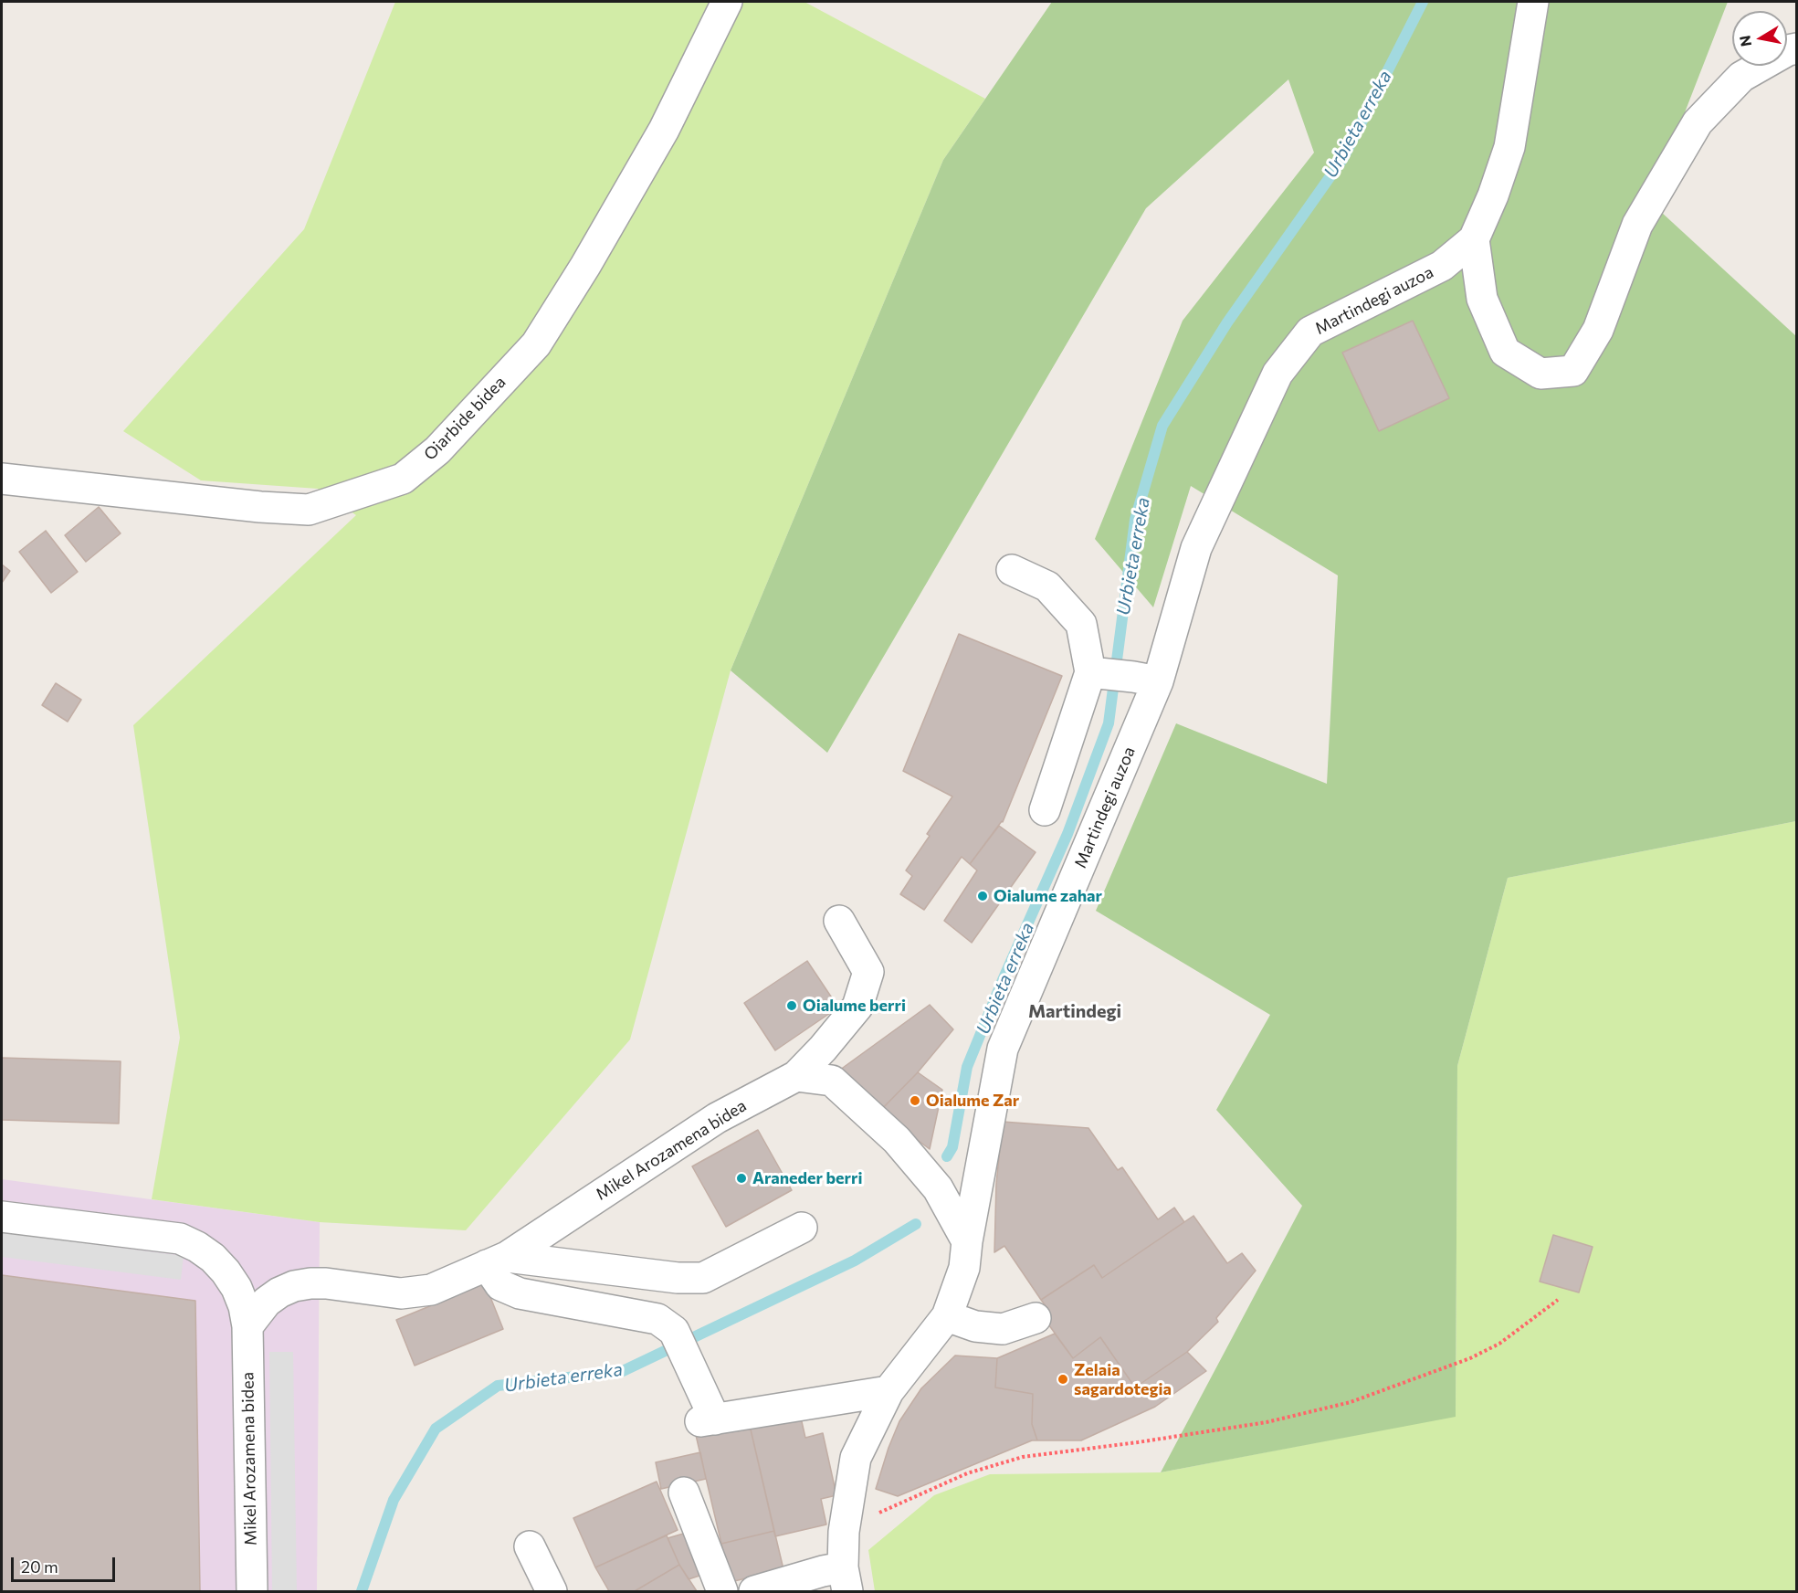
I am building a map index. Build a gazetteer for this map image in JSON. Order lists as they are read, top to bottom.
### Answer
{
  "streets": {
    "street": ["Martindegi auzoa", "Oiarbide bidea", "Mikel Arozamena bidea"]
  },
  "districts": ["Martindegi"],
  "water": ["Urbieta erreka"],
  "places": [
    "Oialume zahar",
    "Oialume berri",
    "Oialume Zar",
    "Araneder berri",
    "Zelaia sagardotegia"
  ],
  "scale_bar": "20 m",
  "north": "left"
}
